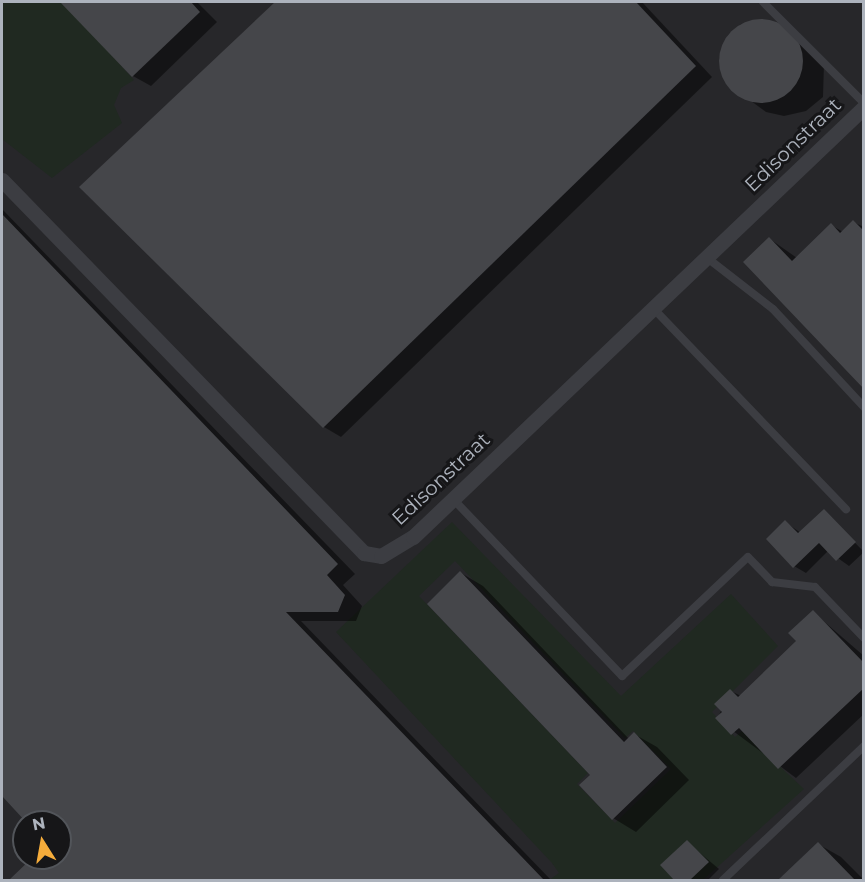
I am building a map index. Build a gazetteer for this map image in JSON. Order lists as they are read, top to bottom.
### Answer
{
  "streets": {
    "street": ["Edisonstraat"]
  },
  "north": "top"
}
